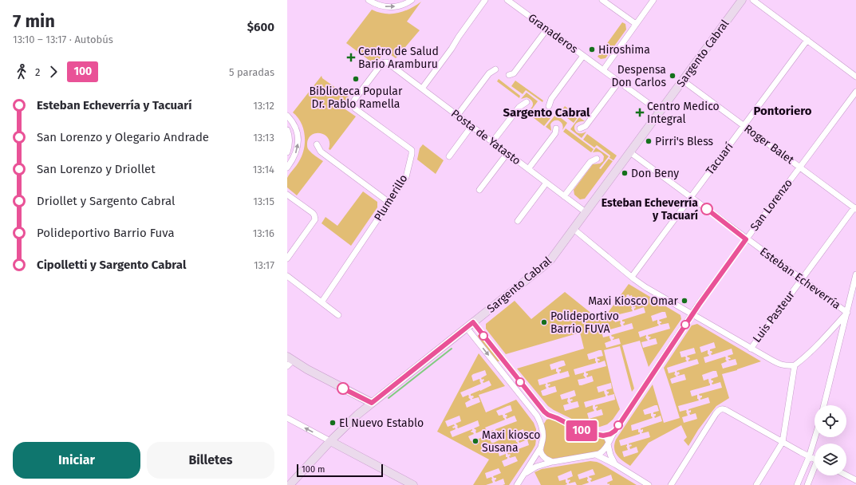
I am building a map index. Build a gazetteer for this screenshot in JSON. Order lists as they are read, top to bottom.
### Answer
{
  "streets": {
    "main road": ["Sargento Cabral"],
    "street": [
      "Granaderos",
      "Posta de Yatasto",
      "Roger Balet",
      "Tacuarí",
      "Plumerillo",
      "San Lorenzo",
      "Esteban Echeverría",
      "Luis Pasteur"
    ]
  },
  "crossings": [
    ["Granaderos", "Sargento Cabral"],
    ["Sargento Cabral", "Posta de Yatasto"],
    ["Sargento Cabral", "Roger Balet"],
    ["Sargento Cabral", "Esteban Echeverría"],
    ["Posta de Yatasto", "Plumerillo"],
    ["Roger Balet", "Tacuarí"],
    ["Roger Balet", "San Lorenzo"],
    ["Roger Balet", "Luis Pasteur"],
    ["Tacuarí", "Esteban Echeverría"],
    ["San Lorenzo", "Esteban Echeverría"],
    ["Esteban Echeverría", "Luis Pasteur"]
  ],
  "districts": ["Pontoriero", "Sargento Cabral"],
  "places": {
    "other": [
      "Hiroshima",
      "Despensa Don Carlos",
      "Biblioteca Popular Dr. Pablo Ramella",
      "Pirri's Bless",
      "Don Beny",
      "Esteban Echeverría y Tacuarí",
      "Maxi Kiosco Omar",
      "Polideportivo Barrio FUVA",
      "El Nuevo Establo",
      "Maxi kiosco Susana"
    ],
    "health": ["Centro de Salud Bario Aramburu", "Centro Medico Integral"]
  },
  "lines": ["bus line 100"],
  "scale_bar": "100 m",
  "page": {
    "heading": ["7 min", "13:10 – 13:17 · Autobús", "$600"],
    "on_map": "100",
    "legs": ["2", "100", "5 paradas"],
    "list": [
      {
        "name": "Esteban Echeverría y Tacuarí",
        "value": "13:12"
      },
      {
        "name": "San Lorenzo y Olegario Andrade",
        "value": "13:13"
      },
      {
        "name": "San Lorenzo y Driollet",
        "value": "13:14"
      },
      {
        "name": "Driollet y Sargento Cabral",
        "value": "13:15"
      },
      {
        "name": "Polideportivo Barrio Fuva",
        "value": "13:16"
      },
      {
        "name": "Cipolletti y Sargento Cabral",
        "value": "13:17"
      }
    ],
    "buttons": ["Iniciar", "Billetes"],
    "scale": "100 m"
  }
}
